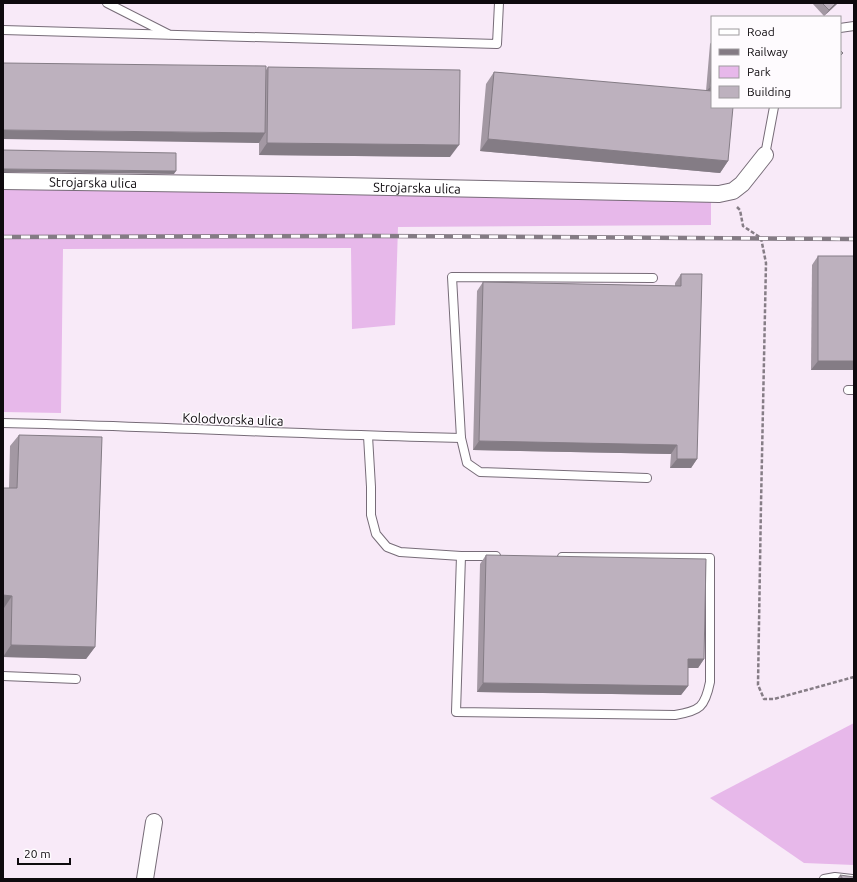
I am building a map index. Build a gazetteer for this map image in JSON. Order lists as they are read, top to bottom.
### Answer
{
  "streets": {
    "street": ["Strojarska ulica"],
    "lane": ["Kolodvorska ulica"]
  },
  "legend": [
    "Road",
    "Railway",
    "Park",
    "Building"
  ],
  "scale_bar": "20 m"
}
